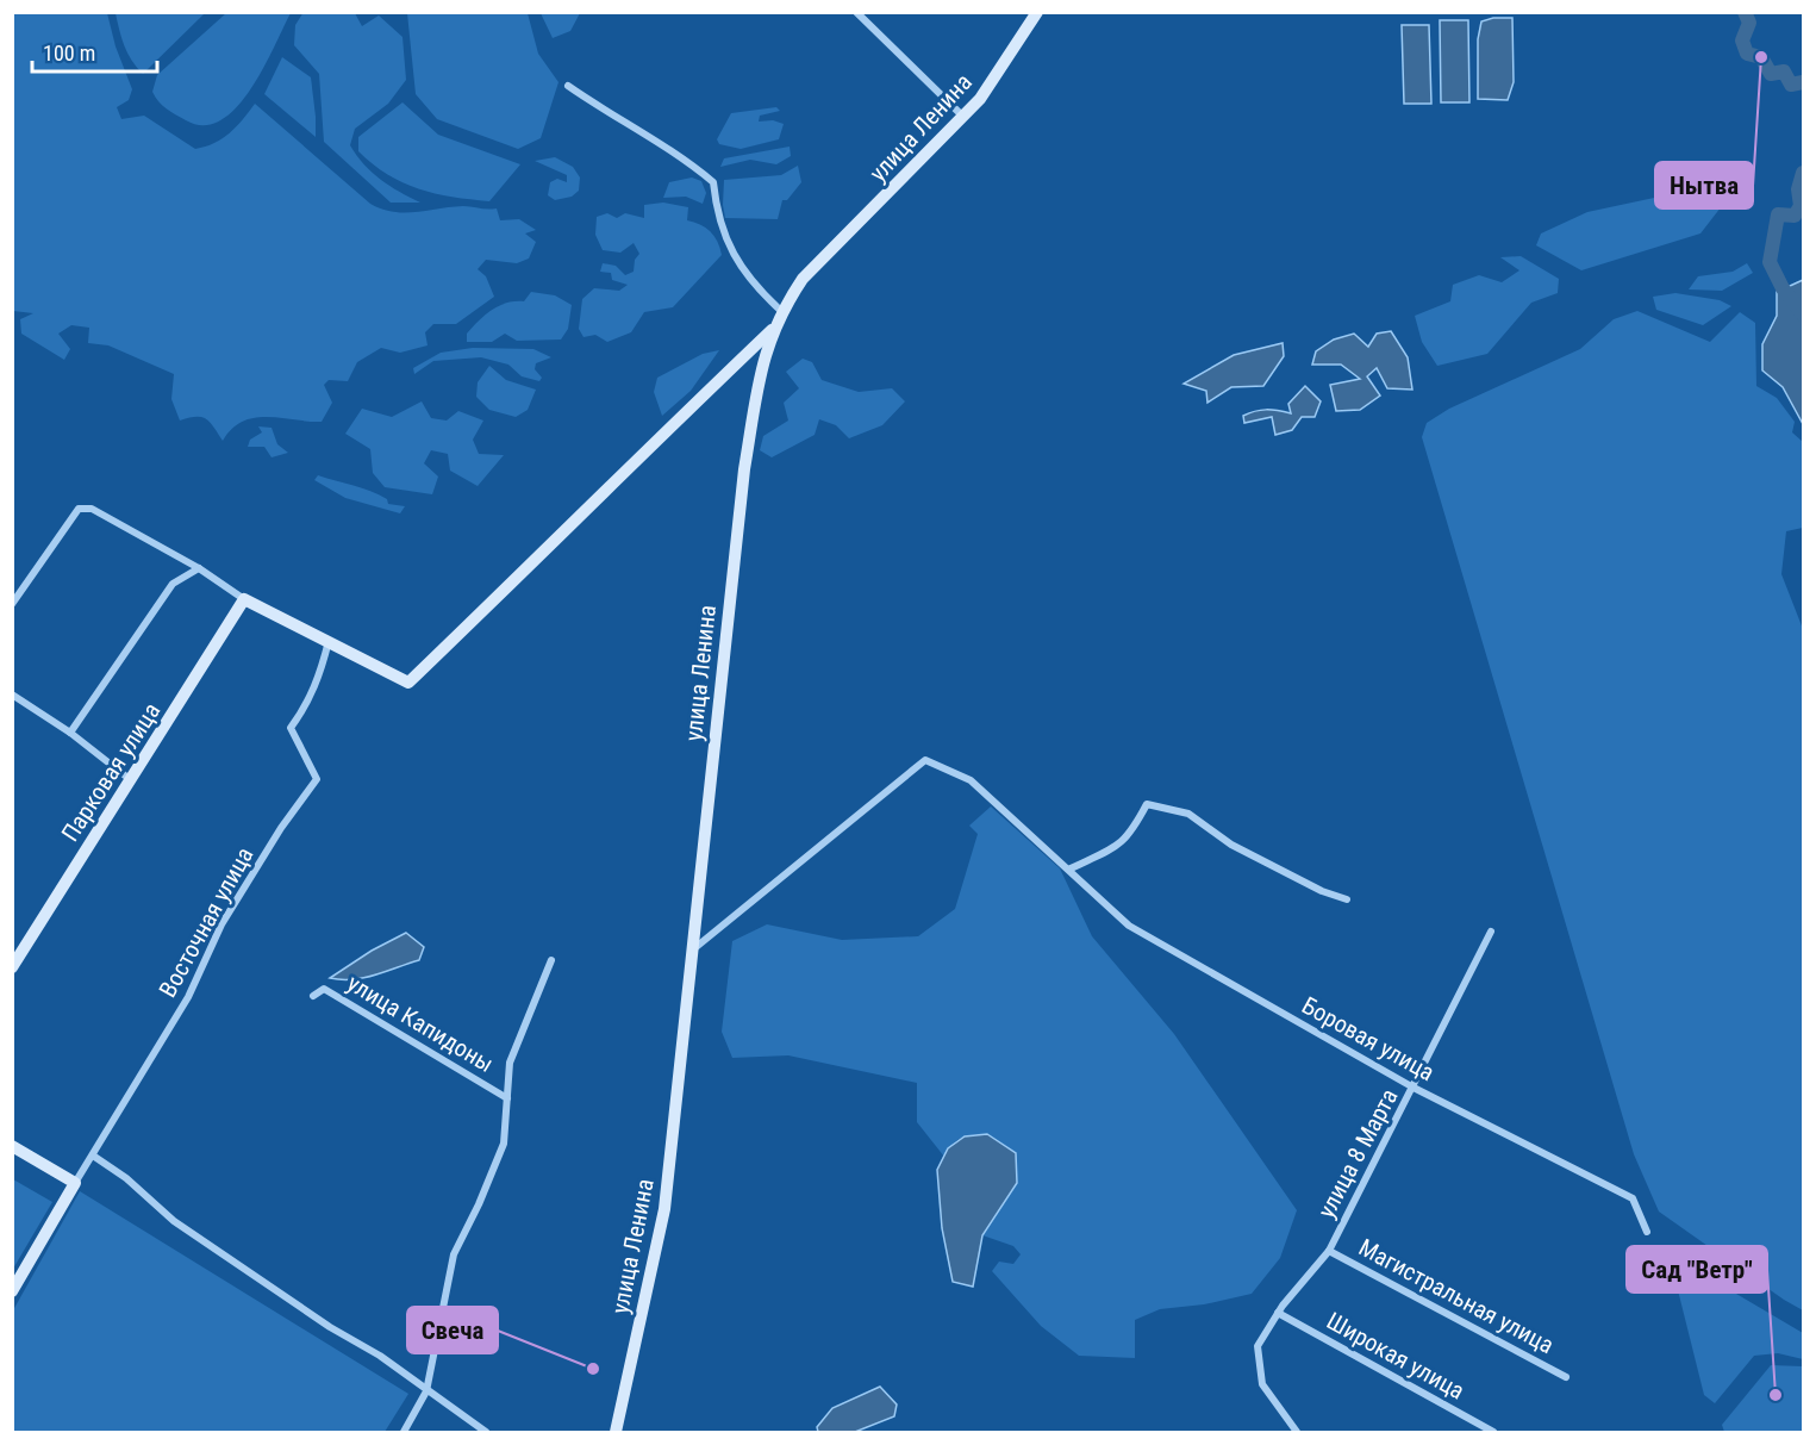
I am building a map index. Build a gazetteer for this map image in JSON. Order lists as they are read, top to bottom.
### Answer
{
  "streets": {
    "street": [
      "улица Ленина",
      "Парковая улица",
      "Восточная улица",
      "улица Капидоны",
      "Боровая улица",
      "улица 8 Марта",
      "Магистральная улица",
      "Широкая улица"
    ]
  },
  "crossings": [
    ["улица Ленина", "Боровая улица"],
    ["Боровая улица", "улица 8 Марта"],
    ["улица 8 Марта", "Магистральная улица"],
    ["улица 8 Марта", "Широкая улица"]
  ],
  "places": ["Нытва", "Свеча", "Сад \"Ветр\""],
  "scale_bar": "100 m"
}
